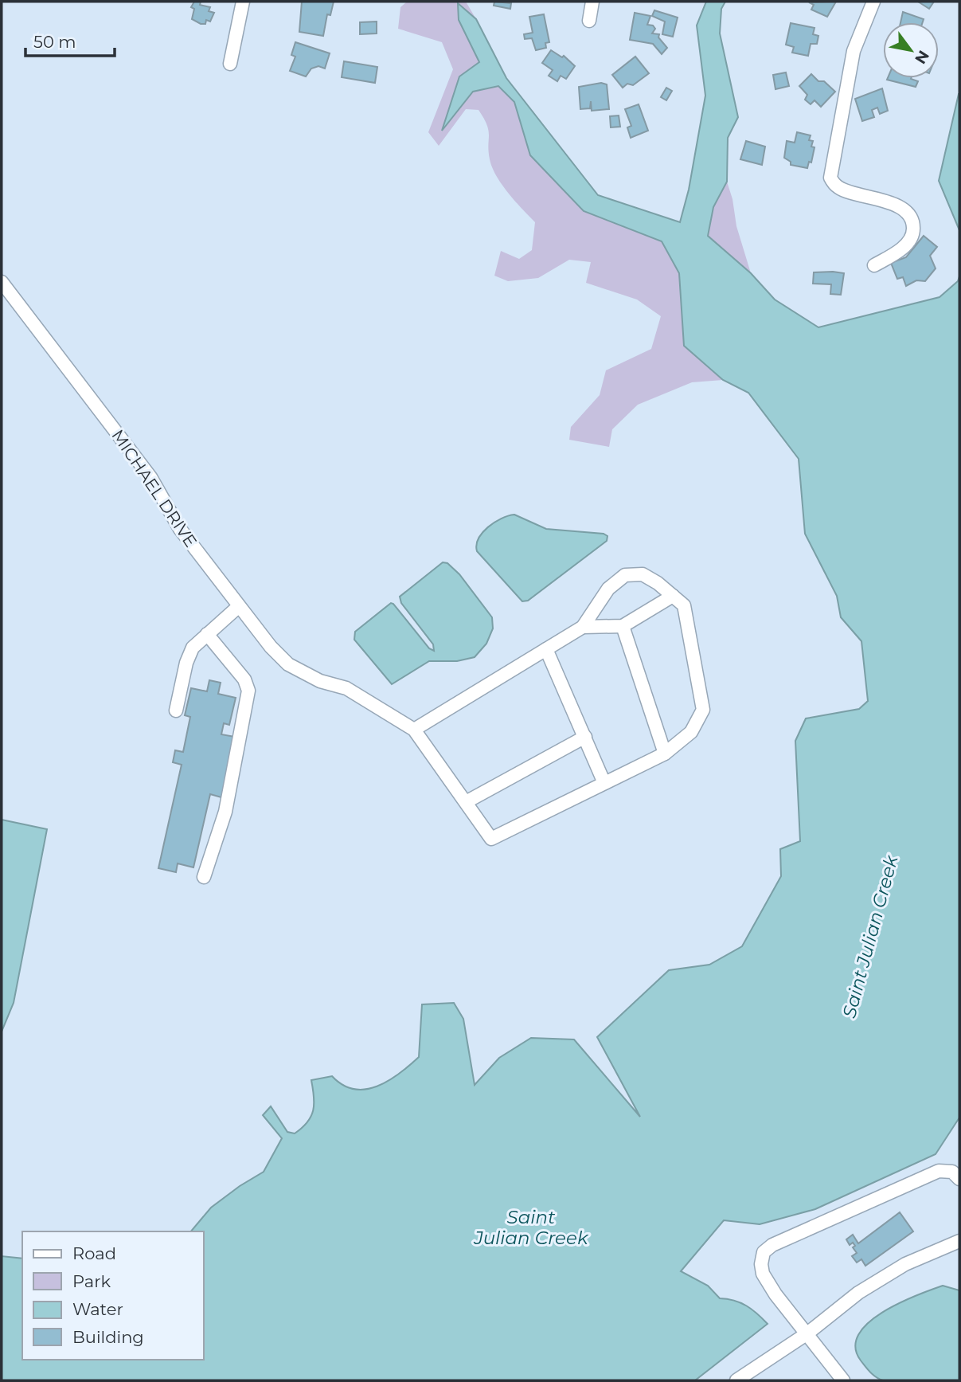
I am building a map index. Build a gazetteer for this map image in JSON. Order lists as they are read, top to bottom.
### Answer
{
  "streets": {
    "street": ["MICHAEL DRIVE"]
  },
  "water": ["Saint Julian Creek"],
  "legend": [
    "Road",
    "Park",
    "Water",
    "Building"
  ],
  "scale_bar": "50 m",
  "north": "bottom right"
}
